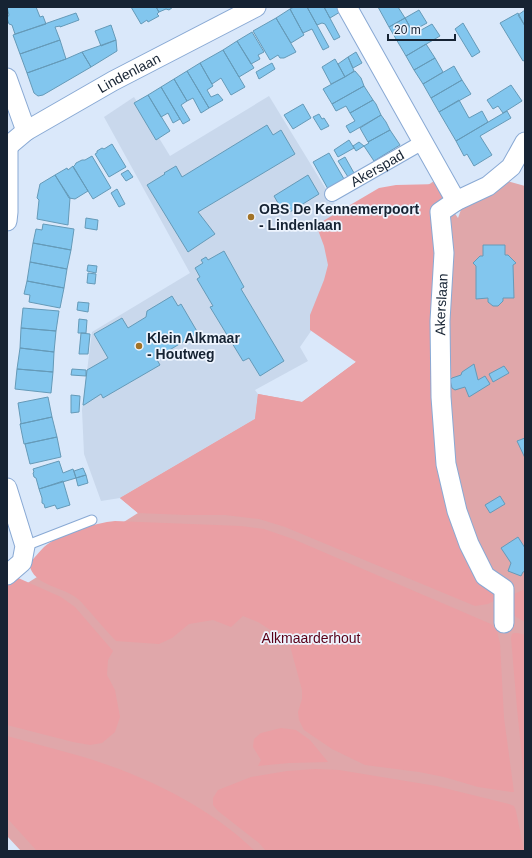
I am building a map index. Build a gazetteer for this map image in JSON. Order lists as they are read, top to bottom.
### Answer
{
  "streets": {
    "street": ["Lindenlaan", "Akerspad", "Akerslaan"]
  },
  "parks": ["Alkmaarderhout"],
  "places": ["OBS De Kennemerpoort - Lindenlaan", "Klein Alkmaar - Houtweg"],
  "scale_bar": "20 m"
}
